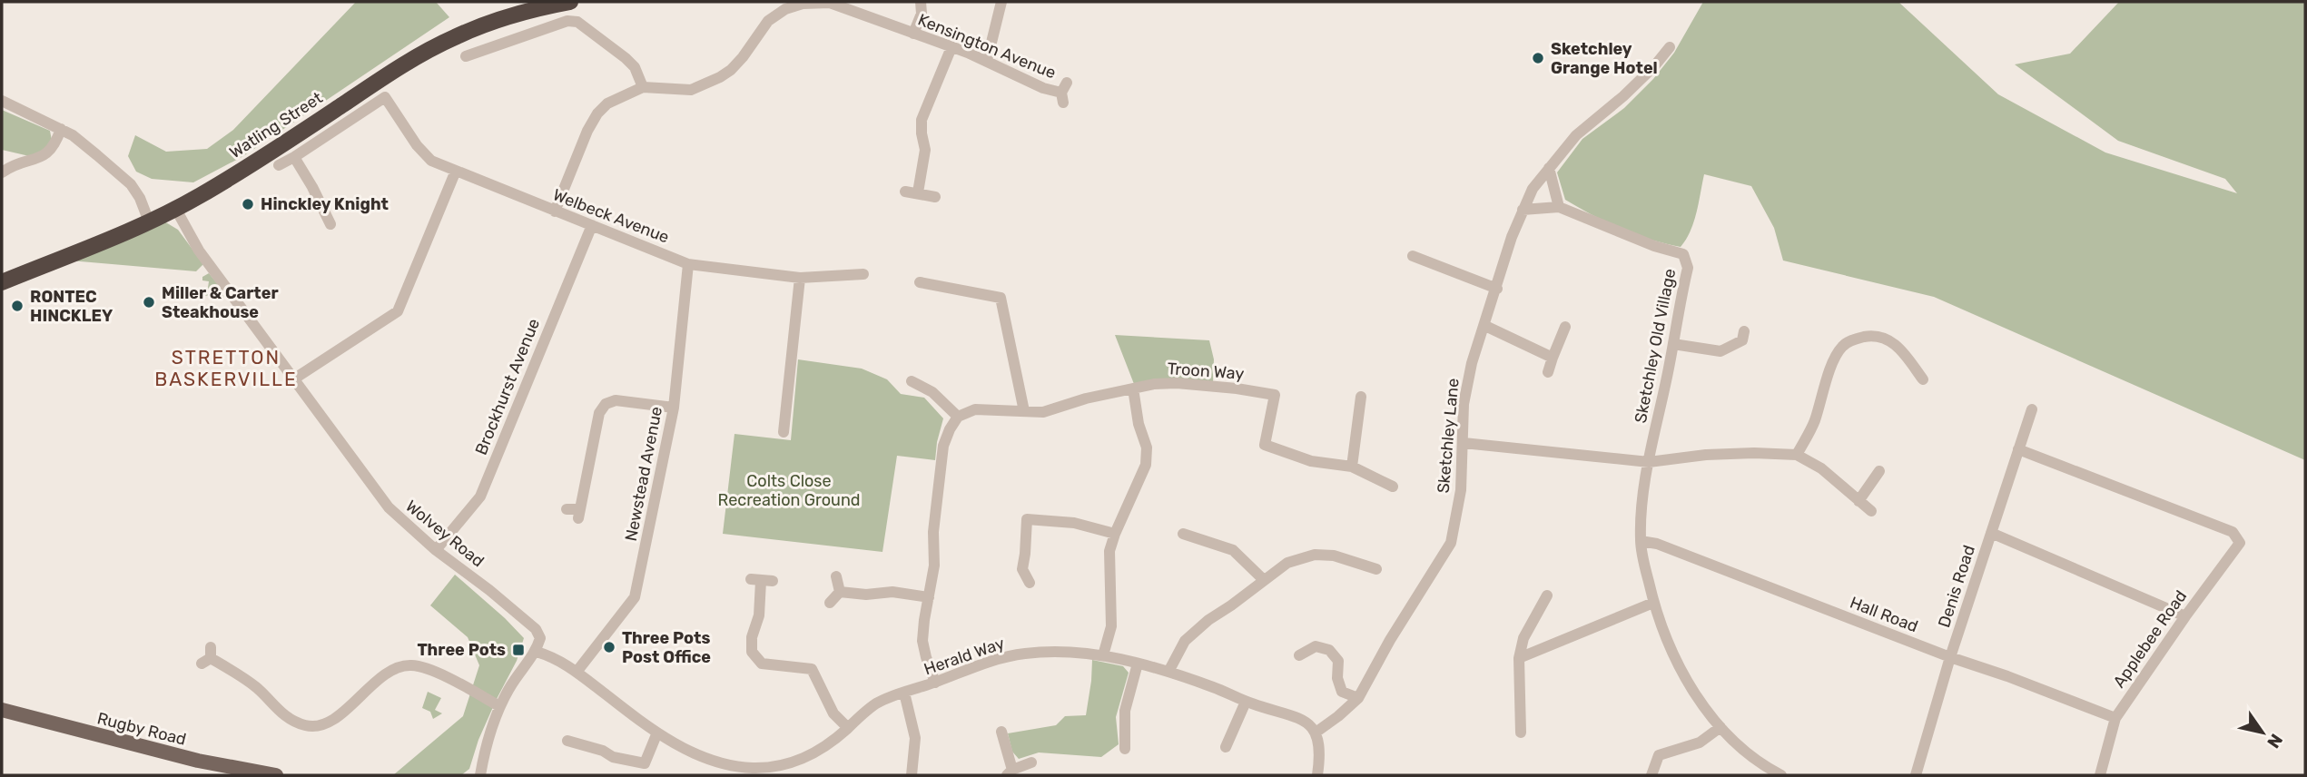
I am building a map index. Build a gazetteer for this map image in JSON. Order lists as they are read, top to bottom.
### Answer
{
  "streets": {
    "highway": ["Watling Street"],
    "main road": ["Rugby Road"],
    "street": [
      "Kensington Avenue",
      "Welbeck Avenue",
      "Sketchley Old Village",
      "Troon Way",
      "Brockhurst Avenue",
      "Sketchley Lane",
      "Newstead Avenue",
      "Wolvey Road",
      "Denis Road",
      "Hall Road",
      "Applebee Road",
      "Herald Way"
    ]
  },
  "crossings": [
    ["Kensington Avenue", "Welbeck Avenue"],
    ["Watling Street", "Wolvey Road"],
    ["Welbeck Avenue", "Brockhurst Avenue"],
    ["Welbeck Avenue", "Newstead Avenue"],
    ["Sketchley Old Village", "Sketchley Lane"],
    ["Sketchley Old Village", "Hall Road"],
    ["Brockhurst Avenue", "Wolvey Road"],
    ["Sketchley Lane", "Herald Way"],
    ["Denis Road", "Hall Road"],
    ["Denis Road", "Applebee Road"],
    ["Hall Road", "Applebee Road"]
  ],
  "districts": ["STRETTON BASKERVILLE"],
  "parks": ["Colts Close Recreation Ground"],
  "places": {
    "other": [
      "Sketchley Grange Hotel",
      "Hinckley Knight",
      "Miller & Carter Steakhouse",
      "RONTEC HINCKLEY",
      "Three Pots Post Office"
    ],
    "transit": ["Three Pots"]
  },
  "north": "bottom right"
}
